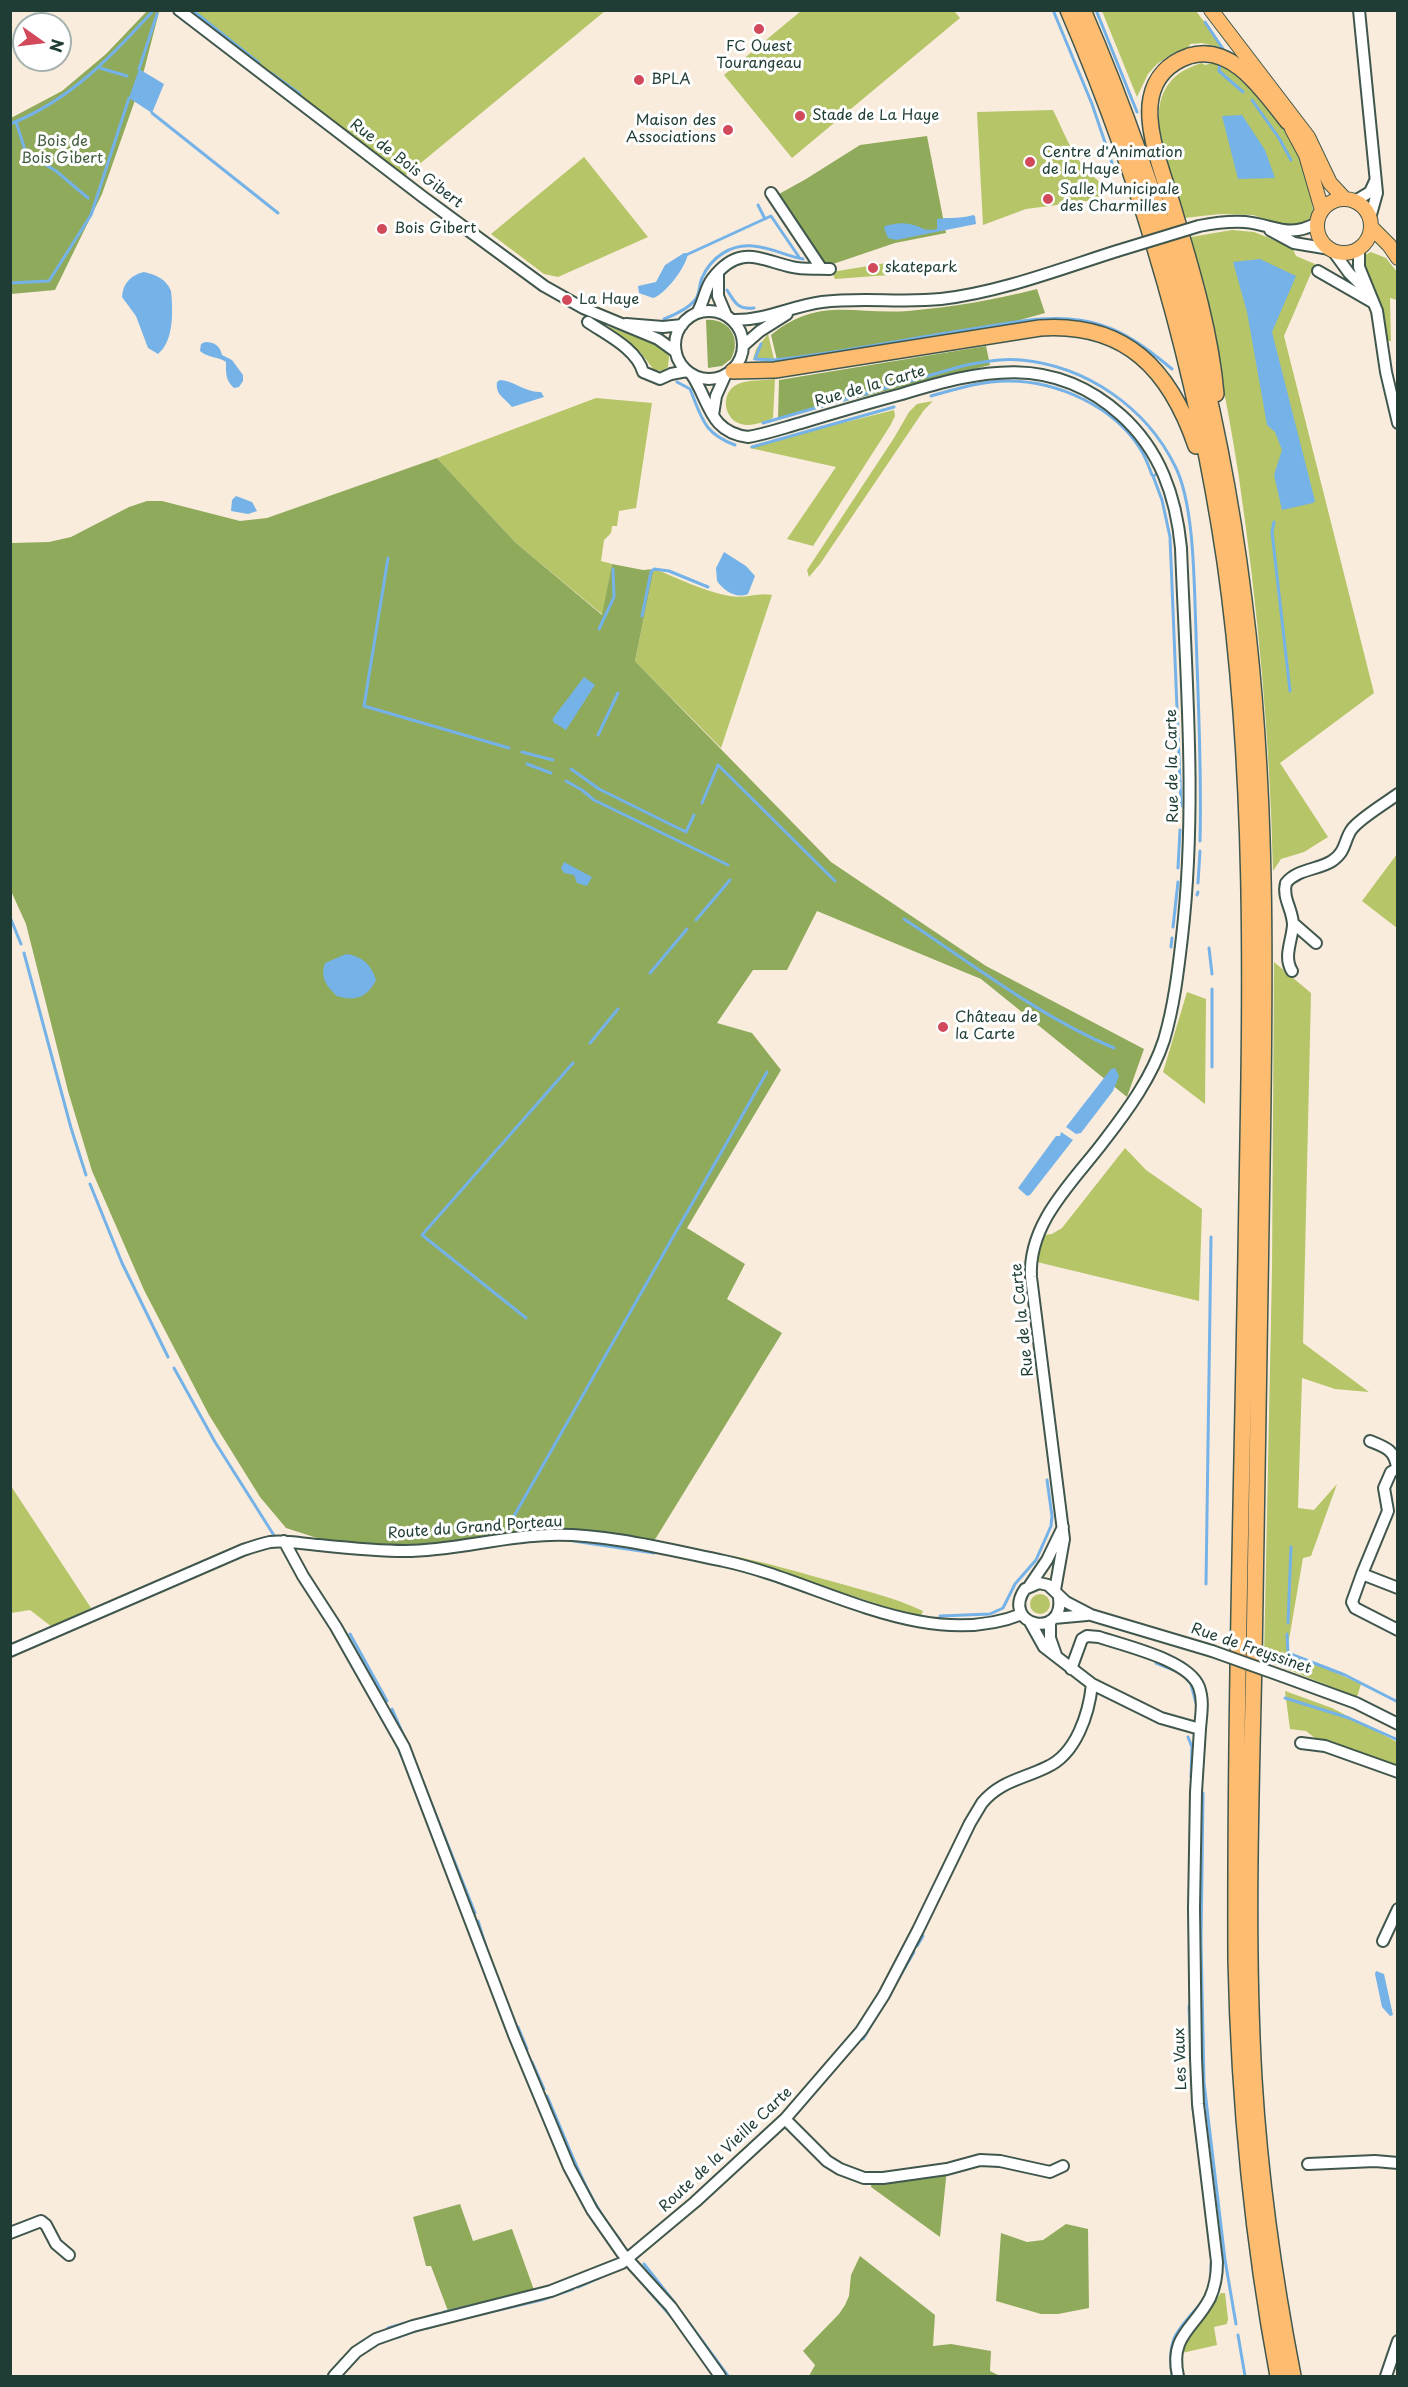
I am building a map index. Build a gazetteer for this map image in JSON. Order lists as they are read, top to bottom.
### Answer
{
  "streets": {
    "street": [
      "Rue de Bois Gibert",
      "Rue de la Carte",
      "Route du Grand Porteau",
      "Rue de Freyssinet",
      "Les Vaux",
      "Route de la Vieille Carte"
    ]
  },
  "crossings": [
    ["Rue de Bois Gibert", "Rue de la Carte"],
    ["Rue de la Carte", "Route du Grand Porteau"]
  ],
  "parks": ["Bois de Bois Gibert"],
  "places": [
    "FC Ouest Tourangeau",
    "BPLA",
    "Stade de La Haye",
    "Maison des Associations",
    "Centre d'Animation de la Haye",
    "Salle Municipale des Charmilles",
    "Bois Gibert",
    "skatepark",
    "La Haye",
    "Château de la Carte"
  ],
  "north": "right"
}
